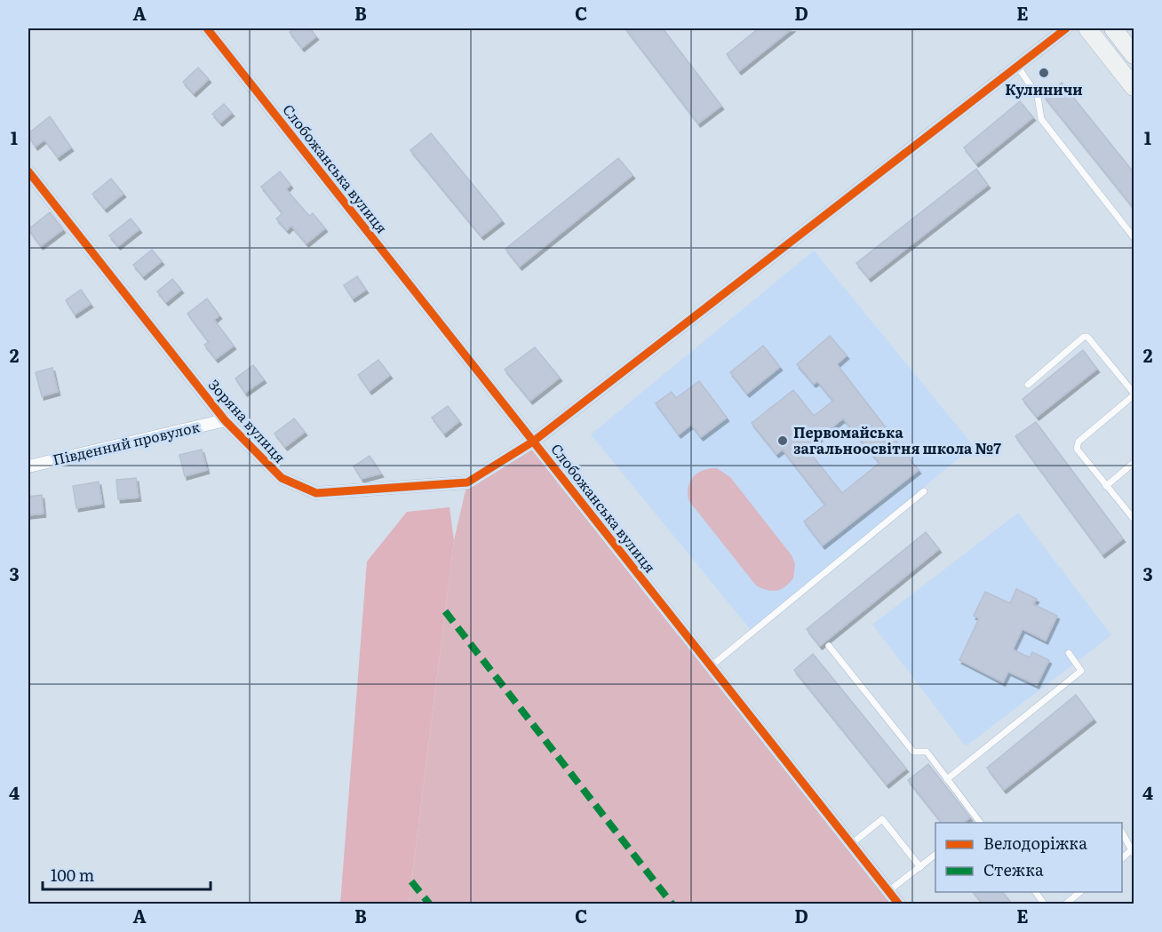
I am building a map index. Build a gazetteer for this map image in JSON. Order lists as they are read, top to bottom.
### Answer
{
  "streets": {
    "street": ["Слобожанська вулиця", "Зоряна вулиця", "Південний провулок"]
  },
  "crossings": [
    ["Слобожанська вулиця", "Зоряна вулиця"],
    ["Зоряна вулиця", "Південний провулок"]
  ],
  "places": ["Кулиничи", "Первомайська загальноосвітня школа №7"],
  "legend": ["Велодоріжка", "Стежка"],
  "scale_bar": "100 m",
  "grid": {
    "columns": [
      "A",
      "B",
      "C",
      "D",
      "E"
    ],
    "rows": [
      "1",
      "2",
      "3",
      "4"
    ]
  }
}
